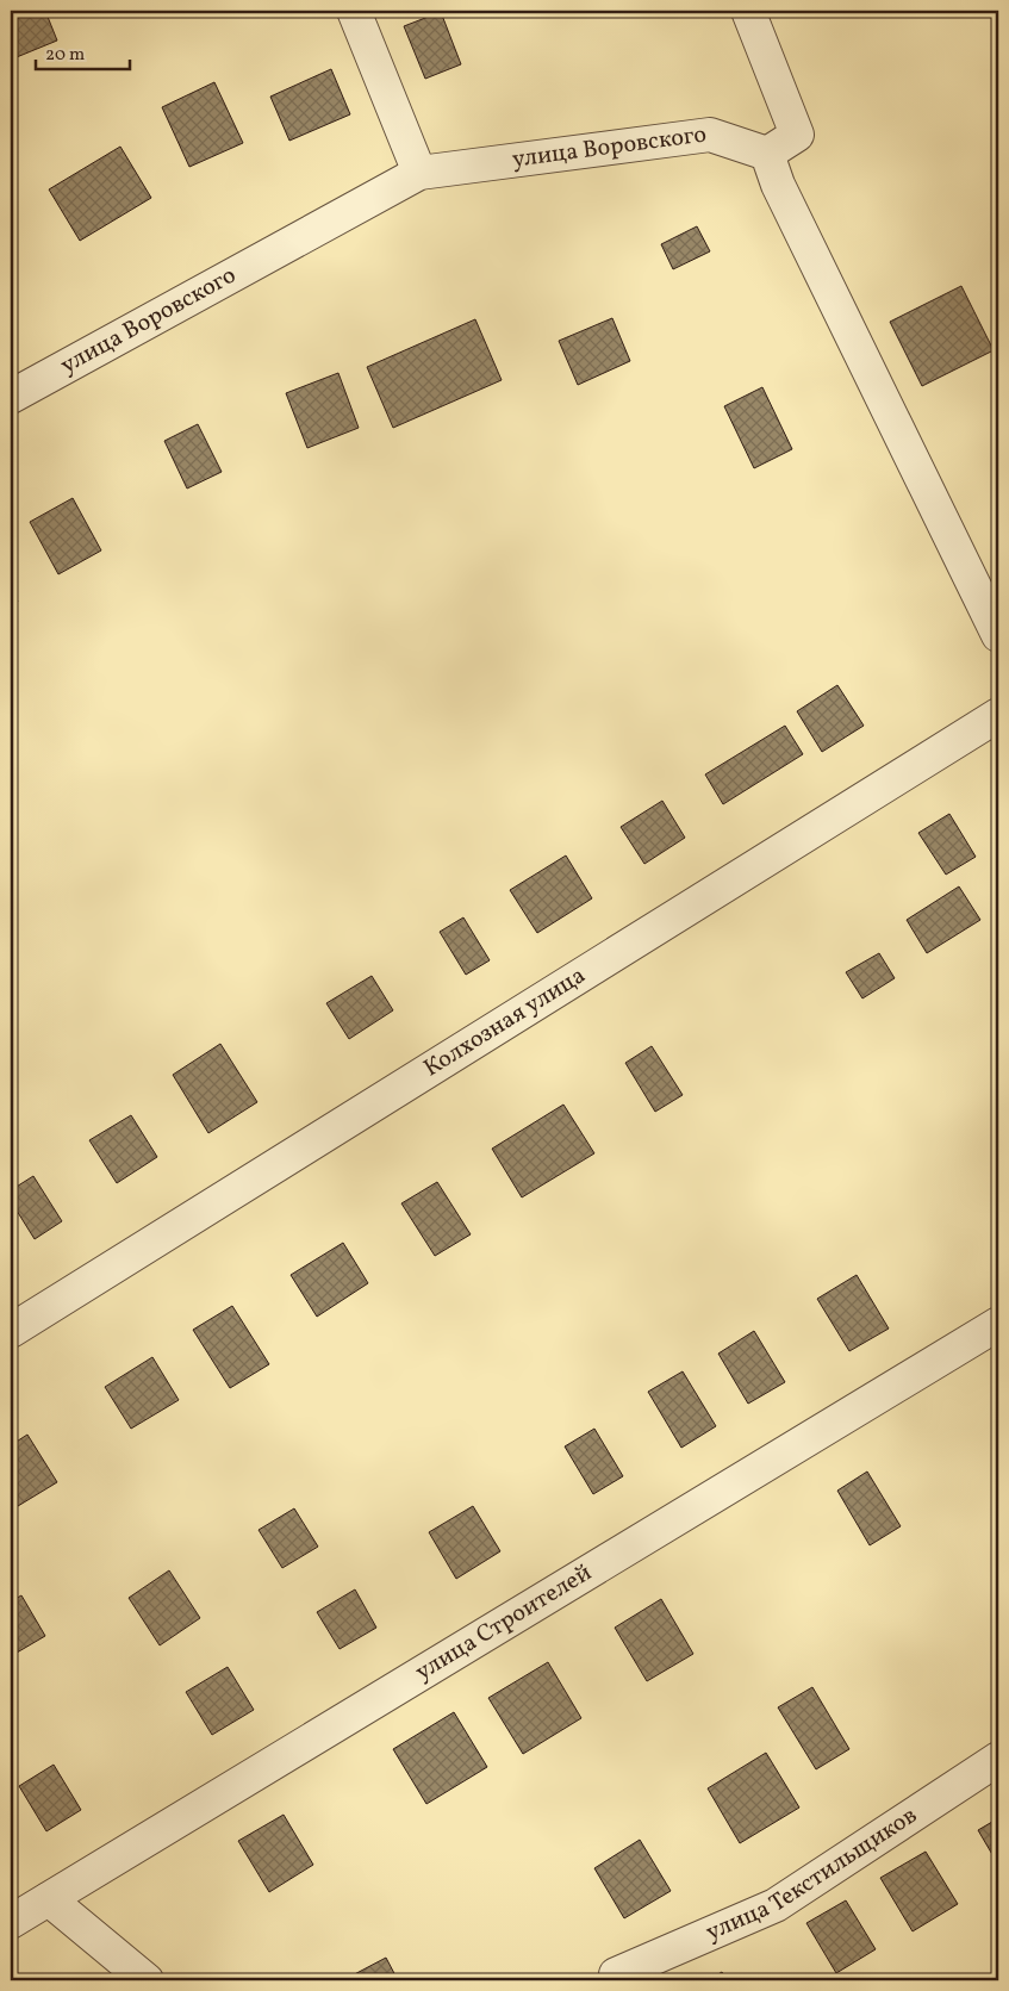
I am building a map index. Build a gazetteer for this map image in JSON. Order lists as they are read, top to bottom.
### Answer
{
  "streets": {
    "street": [
      "улица Воровского",
      "Колхозная улица",
      "улица Строителей",
      "улица Текстильщиков"
    ]
  },
  "scale_bar": "20 m"
}
